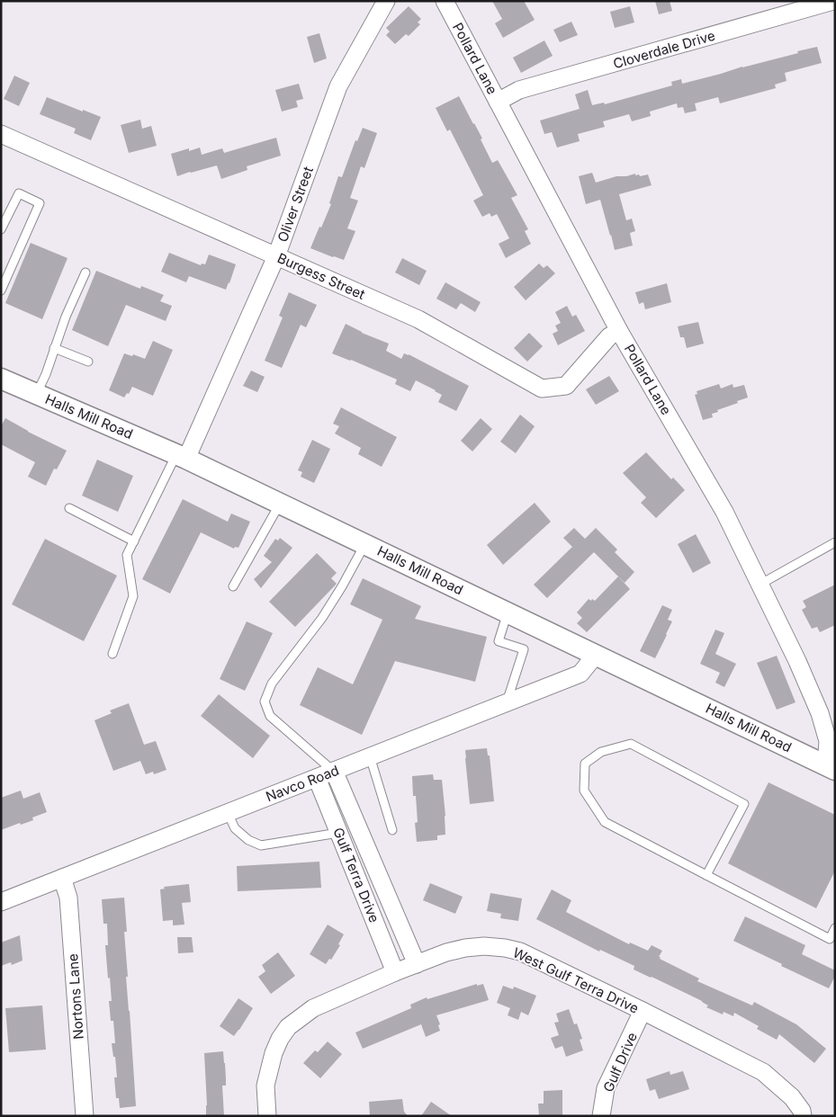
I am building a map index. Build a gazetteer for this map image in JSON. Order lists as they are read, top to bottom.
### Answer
{
  "streets": {
    "street": [
      "Cloverdale Drive",
      "Pollard Lane",
      "Oliver Street",
      "Burgess Street",
      "Halls Mill Road",
      "Navco Road",
      "Gulf Terra Drive",
      "West Gulf Terra Drive",
      "Nortons Lane",
      "Gulf Drive"
    ]
  },
  "crossings": [
    ["Cloverdale Drive", "Pollard Lane"],
    ["Pollard Lane", "Burgess Street"],
    ["Pollard Lane", "Halls Mill Road"],
    ["Oliver Street", "Burgess Street"],
    ["Oliver Street", "Halls Mill Road"],
    ["Halls Mill Road", "Navco Road"],
    ["Navco Road", "Gulf Terra Drive"],
    ["Navco Road", "Nortons Lane"],
    ["Gulf Terra Drive", "West Gulf Terra Drive"],
    ["West Gulf Terra Drive", "Gulf Drive"]
  ]
}
